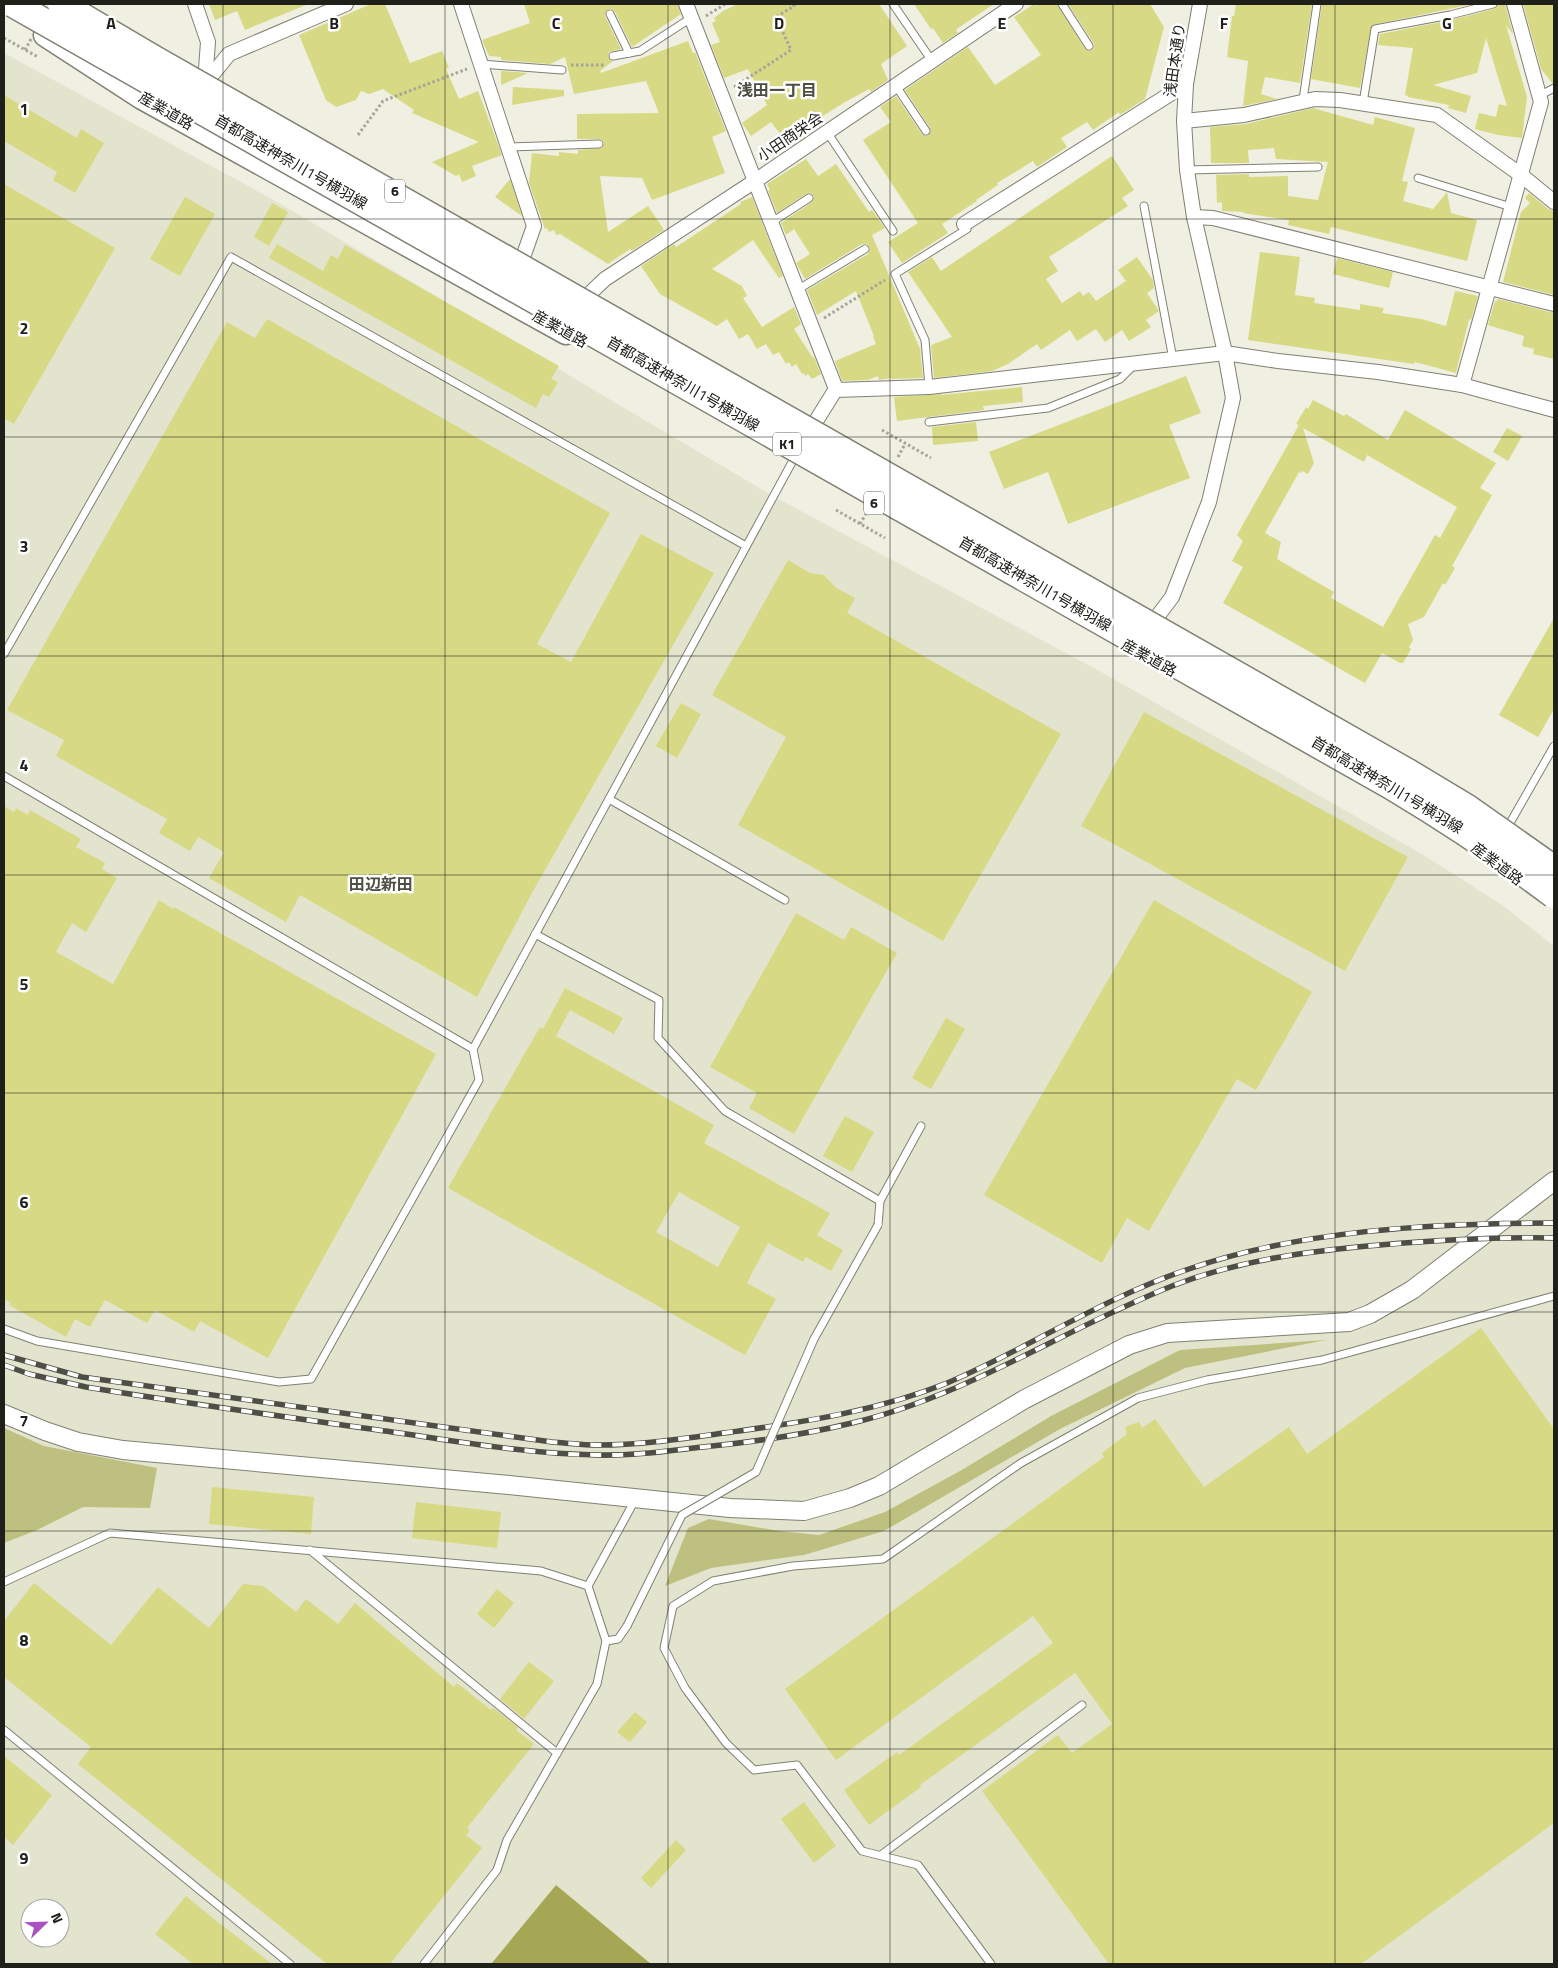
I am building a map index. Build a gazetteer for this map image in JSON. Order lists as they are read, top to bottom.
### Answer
{
  "streets": {
    "highway": ["首都高速神奈川1号横羽線", "K1"],
    "main road": ["産業道路", "6"],
    "street": ["浅田本通り", "小田商栄会"]
  },
  "crossings": [
    ["浅田本通り", "産業道路"],
    ["産業道路", "小田商栄会"],
    ["産業道路", "首都高速神奈川1号横羽線"]
  ],
  "districts": ["浅田一丁目", "田辺新田"],
  "north": "top right",
  "grid": {
    "columns": [
      "A",
      "B",
      "C",
      "D",
      "E",
      "F",
      "G"
    ],
    "rows": [
      "1",
      "2",
      "3",
      "4",
      "5",
      "6",
      "7",
      "8",
      "9"
    ]
  }
}
